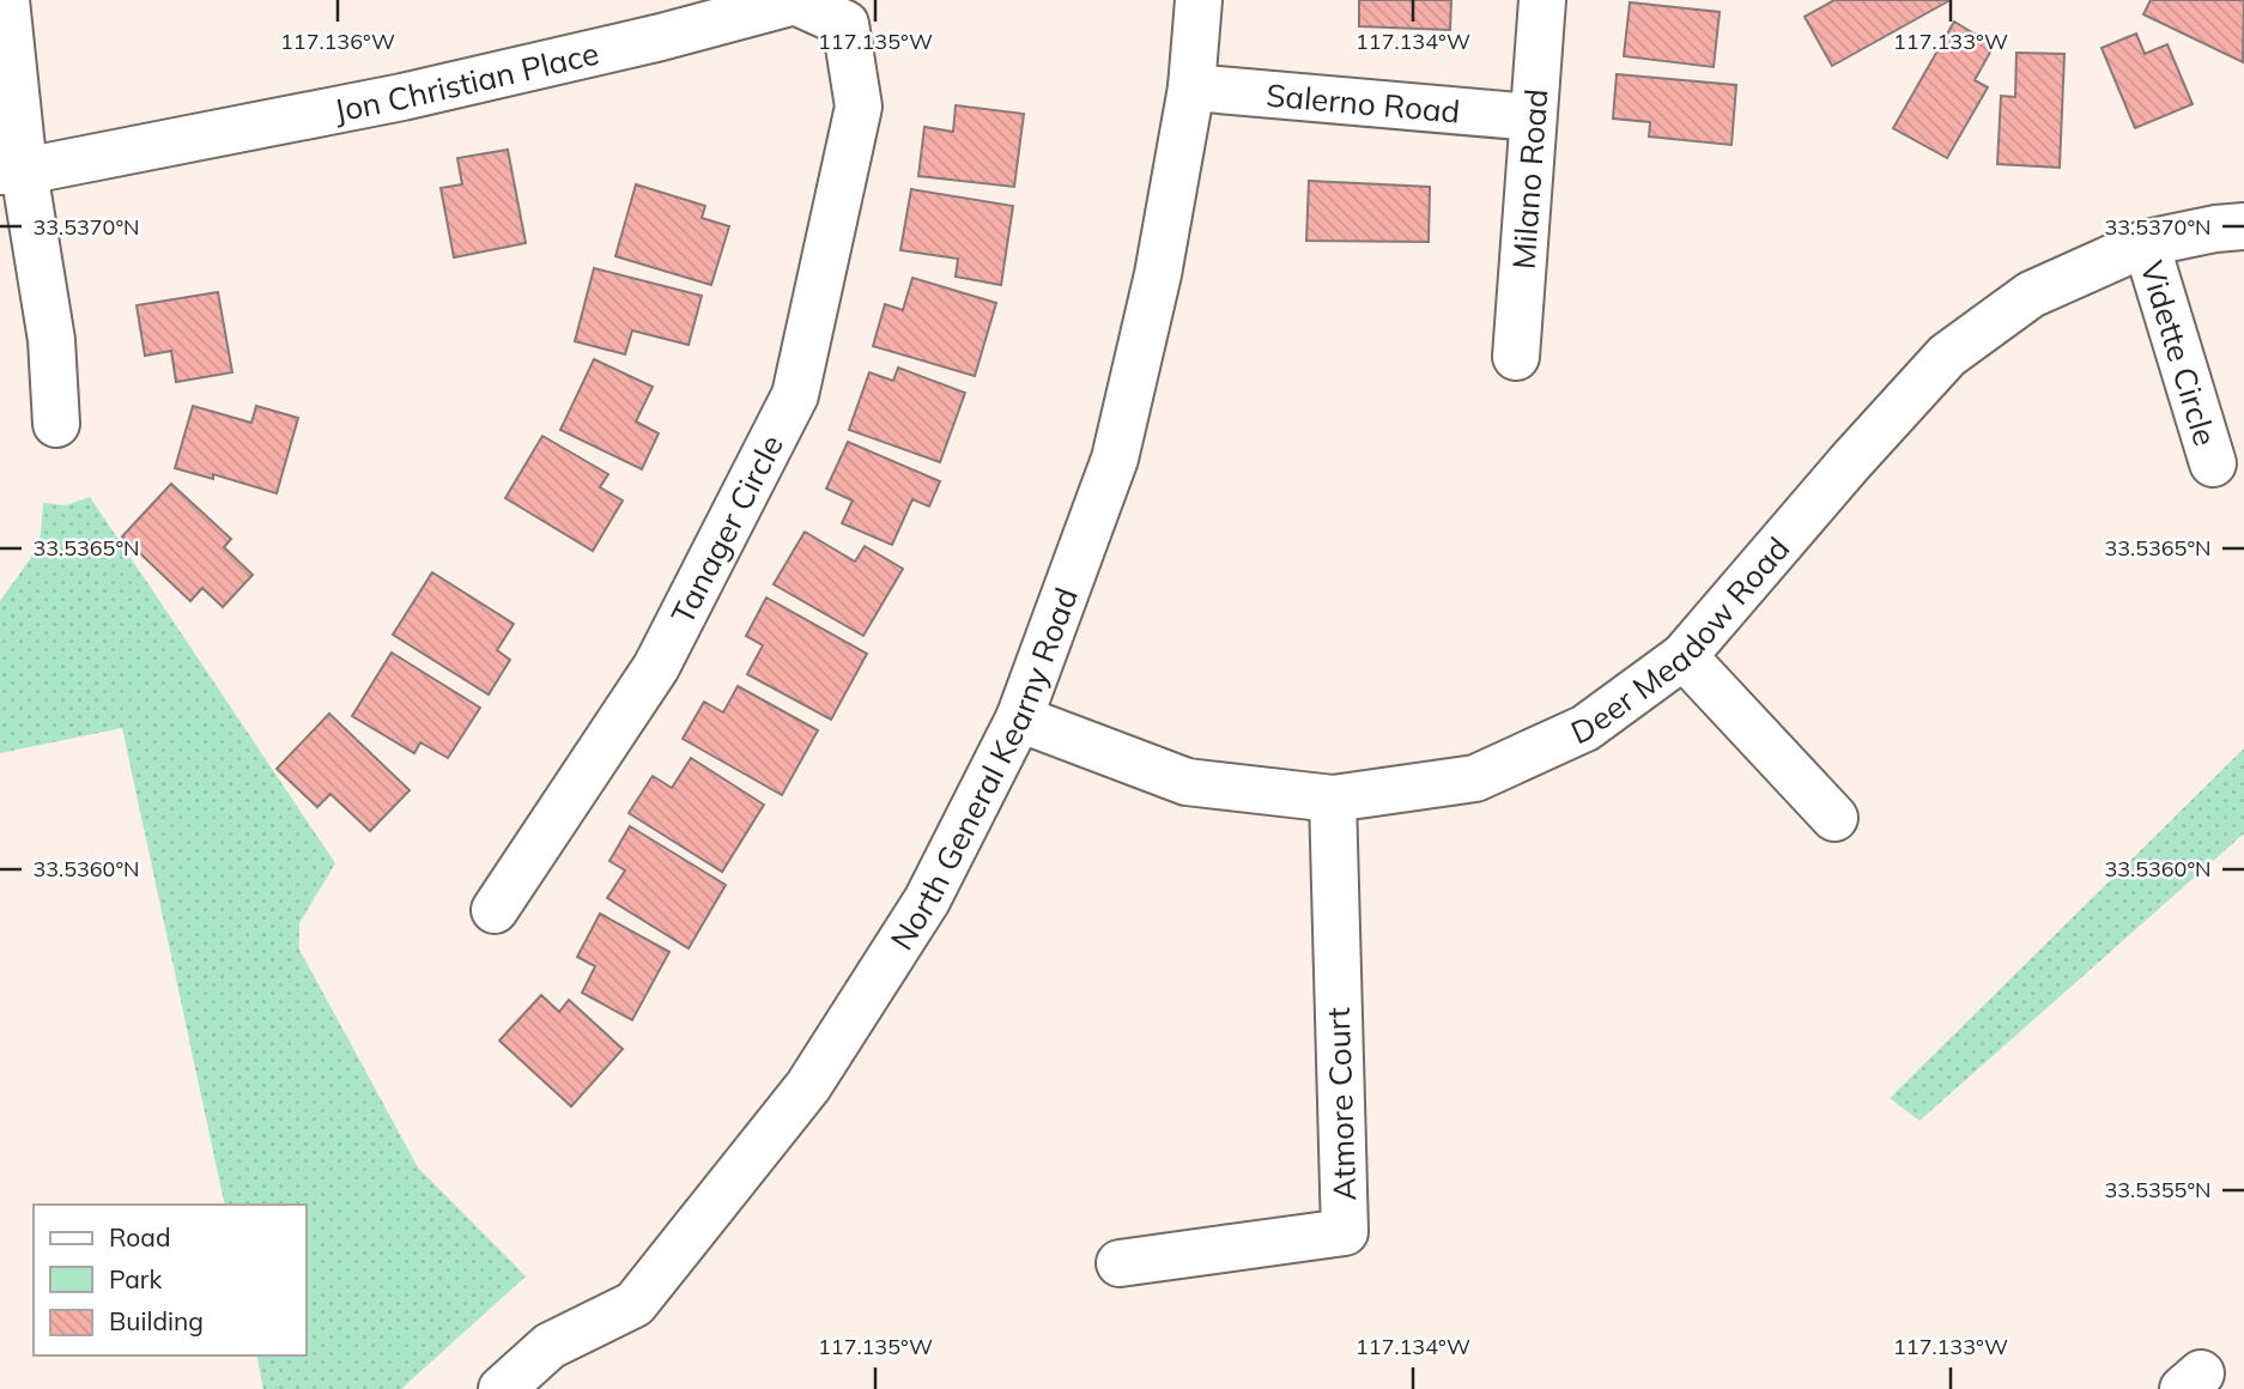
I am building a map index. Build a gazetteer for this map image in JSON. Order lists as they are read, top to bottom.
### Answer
{
  "streets": {
    "street": [
      "Jon Christian Place",
      "Salerno Road",
      "Milano Road",
      "Vidette Circle",
      "Tanager Circle",
      "Deer Meadow Road",
      "North General Kearny Road",
      "Atmore Court"
    ]
  },
  "crossings": [
    ["Jon Christian Place", "Tanager Circle"],
    ["Salerno Road", "Milano Road"],
    ["Salerno Road", "North General Kearny Road"],
    ["Vidette Circle", "Deer Meadow Road"],
    ["Deer Meadow Road", "North General Kearny Road"],
    ["Deer Meadow Road", "Atmore Court"]
  ],
  "legend": ["Road", "Park", "Building"],
  "coordinates": [
    "117.136°W",
    "117.135°W",
    "117.134°W",
    "117.133°W",
    "33.5370°N",
    "33.5365°N",
    "33.5360°N",
    "33.5355°N"
  ]
}
